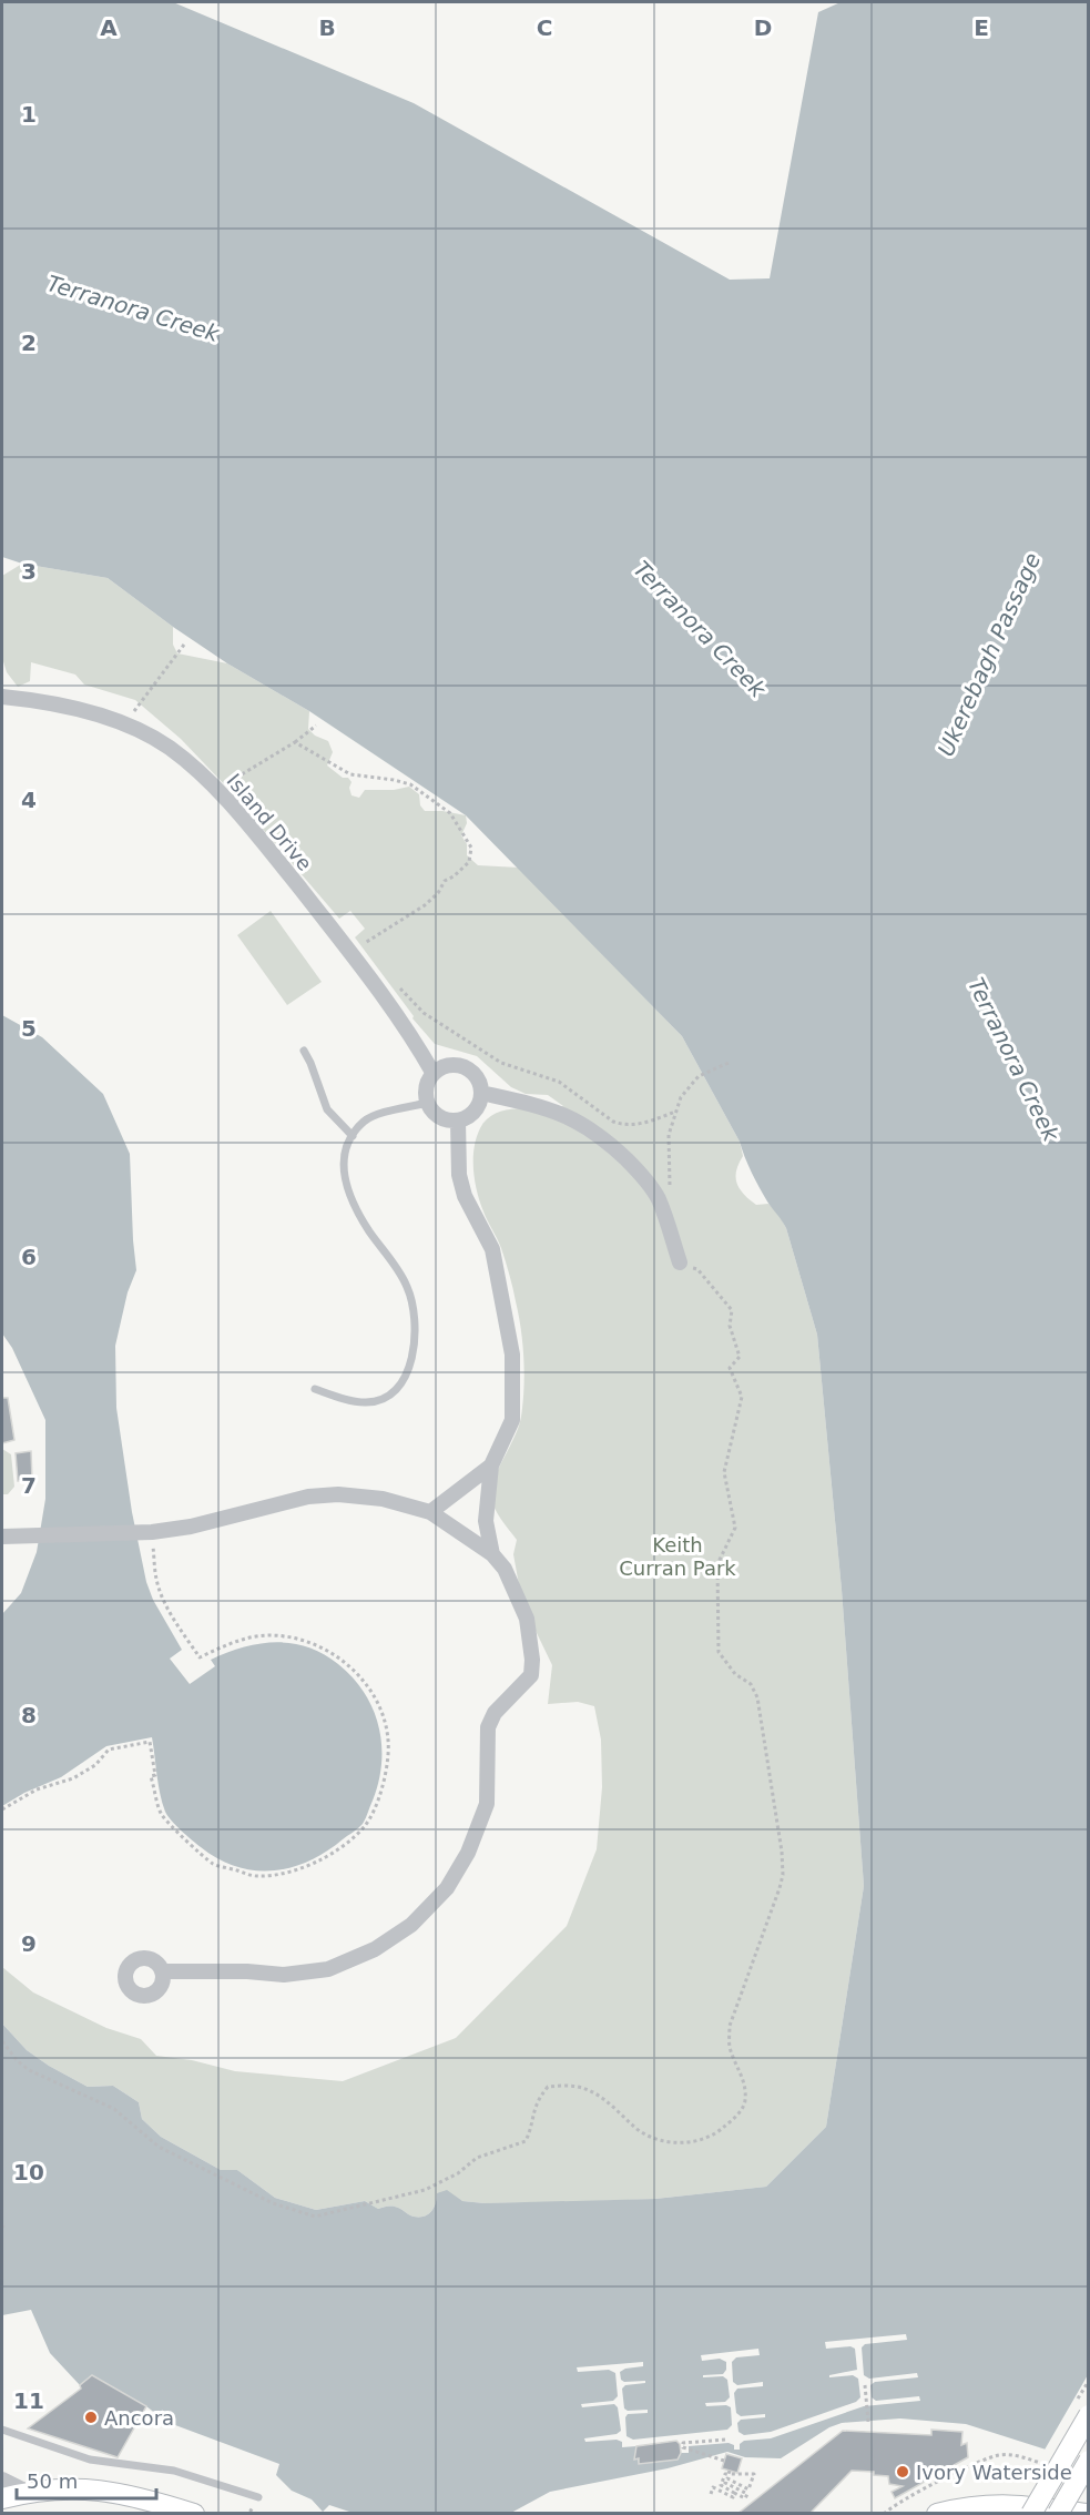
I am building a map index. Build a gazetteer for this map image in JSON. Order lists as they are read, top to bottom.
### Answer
{
  "streets": {
    "street": ["Island Drive"]
  },
  "water": ["Terranora Creek", "Ukerebagh Passage"],
  "parks": ["Keith Curran Park"],
  "places": ["Ancora", "Ivory Waterside"],
  "scale_bar": "50 m",
  "grid": {
    "columns": [
      "A",
      "B",
      "C",
      "D",
      "E"
    ],
    "rows": [
      "1",
      "2",
      "3",
      "4",
      "5",
      "6",
      "7",
      "8",
      "9",
      "10",
      "11"
    ]
  }
}
